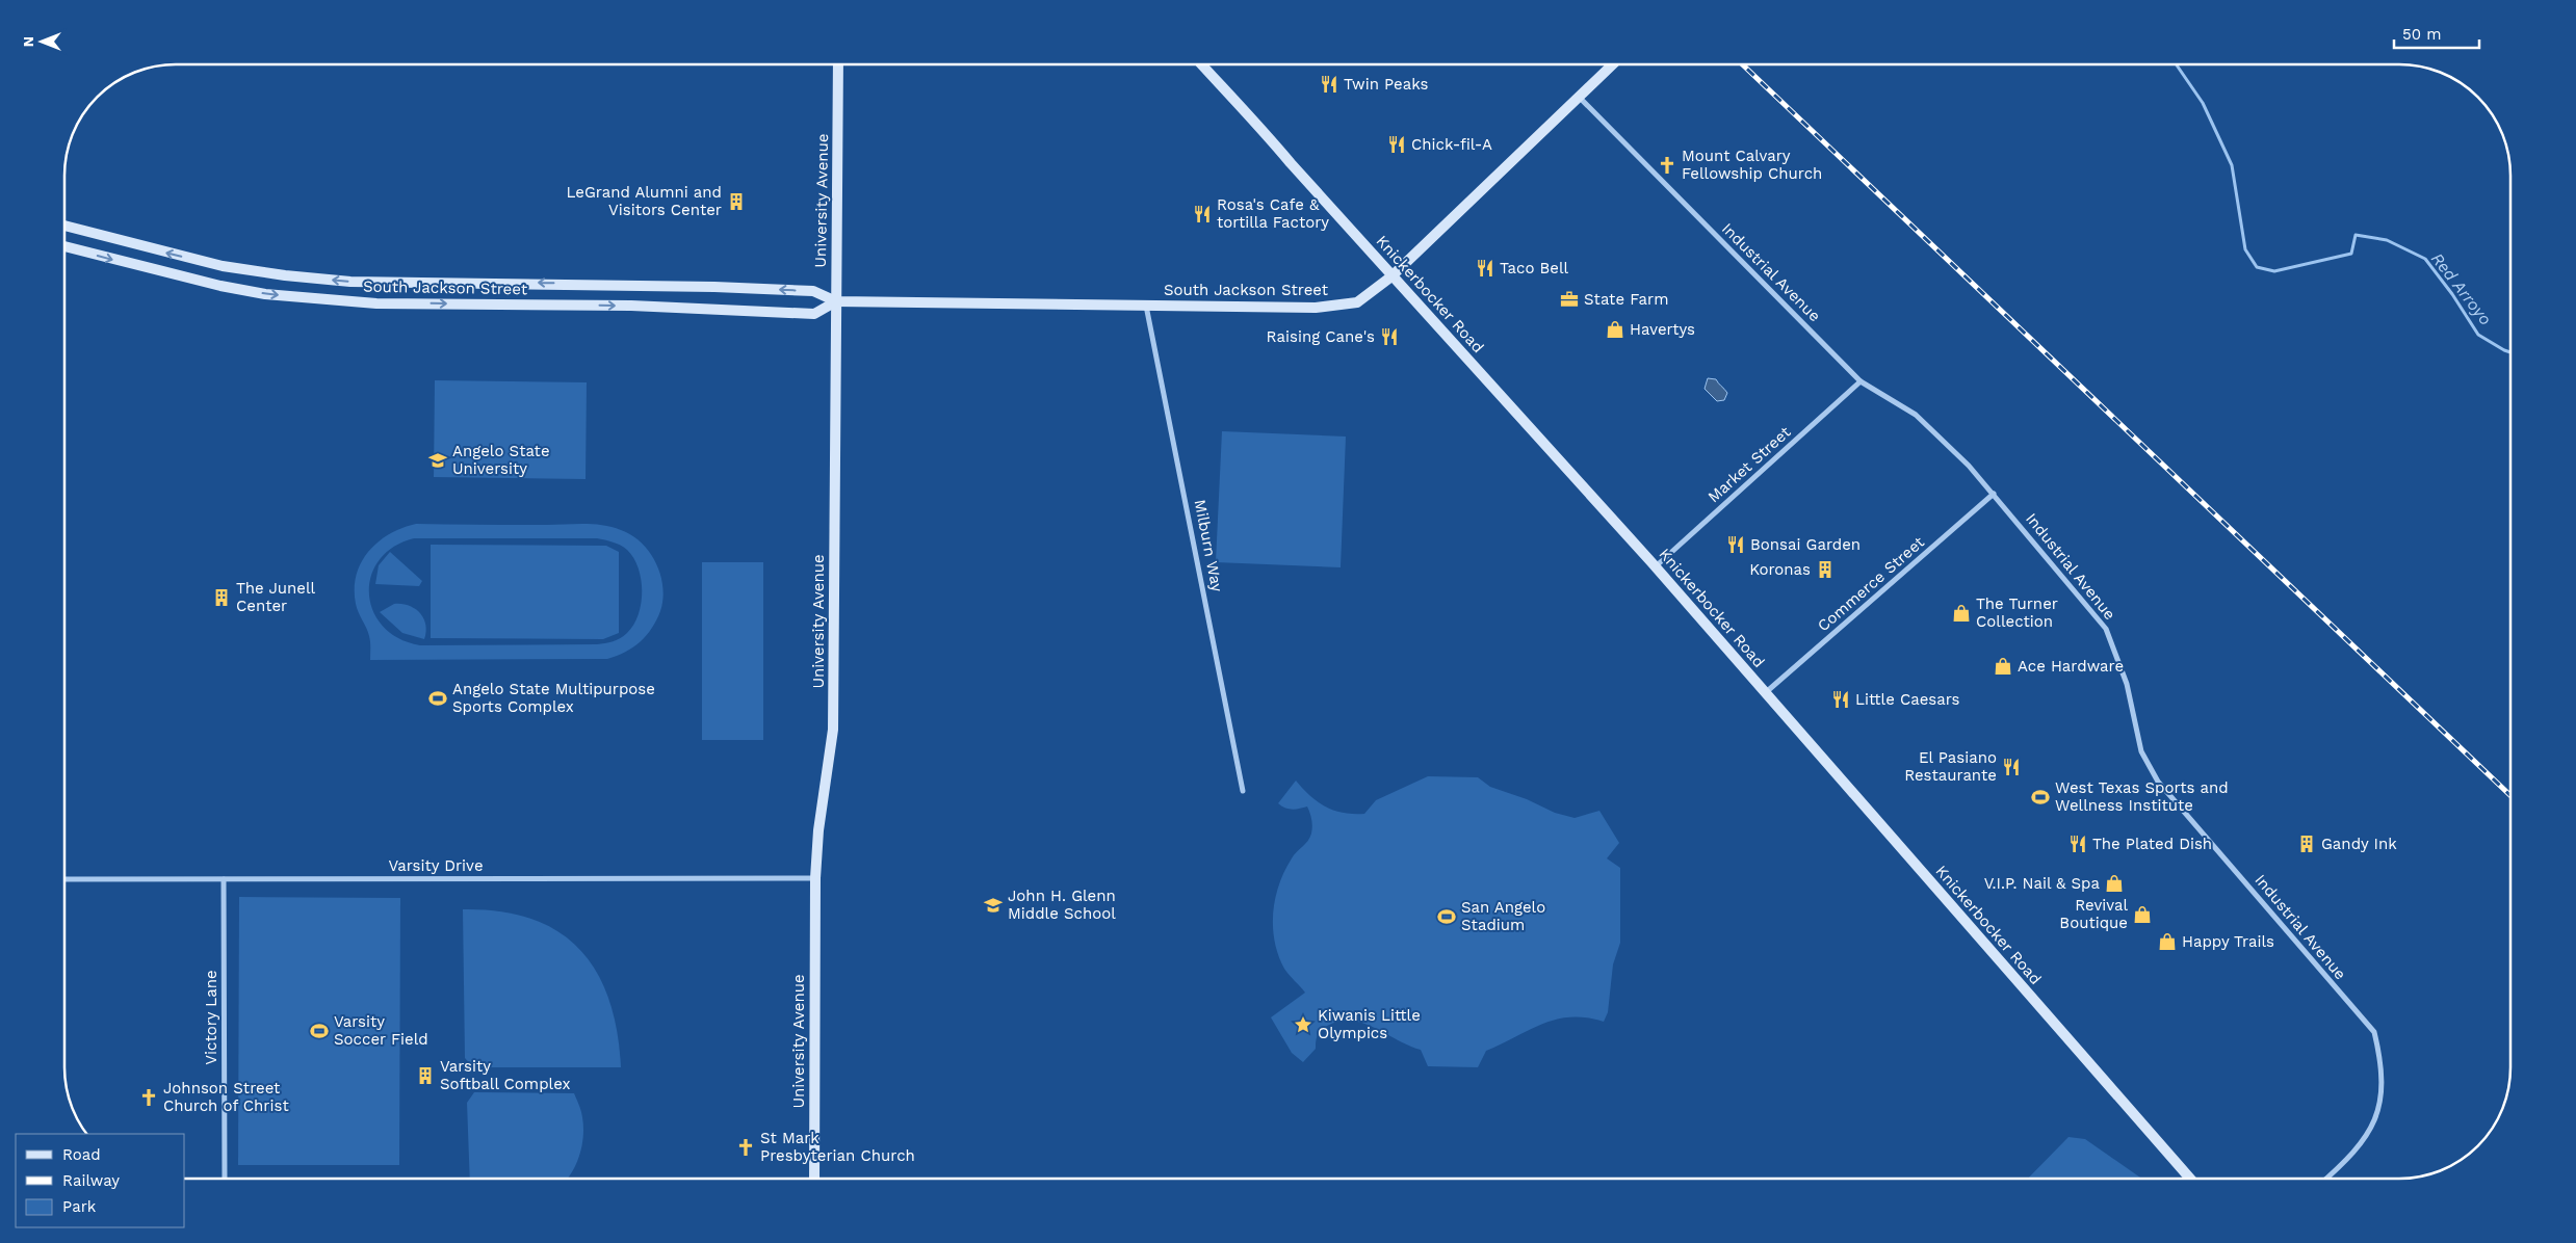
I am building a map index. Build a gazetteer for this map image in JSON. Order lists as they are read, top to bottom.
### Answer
{
  "streets": {
    "street": [
      "University Avenue",
      "Industrial Avenue",
      "South Jackson Street",
      "Knickerbocker Road",
      "Market Street",
      "Milburn Way",
      "Commerce Street",
      "Varsity Drive",
      "Victory Lane"
    ]
  },
  "crossings": [
    ["University Avenue", "South Jackson Street"],
    ["University Avenue", "Varsity Drive"],
    ["Industrial Avenue", "South Jackson Street"],
    ["Industrial Avenue", "Market Street"],
    ["Industrial Avenue", "Commerce Street"],
    ["South Jackson Street", "Knickerbocker Road"],
    ["South Jackson Street", "Milburn Way"],
    ["Knickerbocker Road", "Market Street"],
    ["Knickerbocker Road", "Commerce Street"],
    ["Varsity Drive", "Victory Lane"]
  ],
  "water": ["Red Arroyo"],
  "places": {
    "restaurant": [
      "Twin Peaks",
      "Chick-fil-A",
      "Rosa's Cafe & tortilla Factory",
      "Taco Bell",
      "Raising Cane's",
      "Bonsai Garden",
      "Little Caesars",
      "El Pasiano Restaurante",
      "The Plated Dish"
    ],
    "church": ["Mount Calvary Fellowship Church", "Johnson Street Church of Christ", "St Mark Presbyterian Church"],
    "building": [
      "LeGrand Alumni and Visitors Center",
      "Koronas",
      "The Junell Center",
      "Gandy Ink",
      "Varsity Softball Complex"
    ],
    "office": ["State Farm"],
    "shop": [
      "Havertys",
      "The Turner Collection",
      "Ace Hardware",
      "V.I.P. Nail & Spa",
      "Revival Boutique",
      "Happy Trails"
    ],
    "school or university": ["Angelo State University", "John H. Glenn Middle School"],
    "sports": [
      "Angelo State Multipurpose Sports Complex",
      "West Texas Sports and Wellness Institute",
      "San Angelo Stadium",
      "Varsity Soccer Field"
    ],
    "place": ["Kiwanis Little Olympics"]
  },
  "legend": ["Road", "Railway", "Park"],
  "scale_bar": "50 m",
  "north": "left"
}
